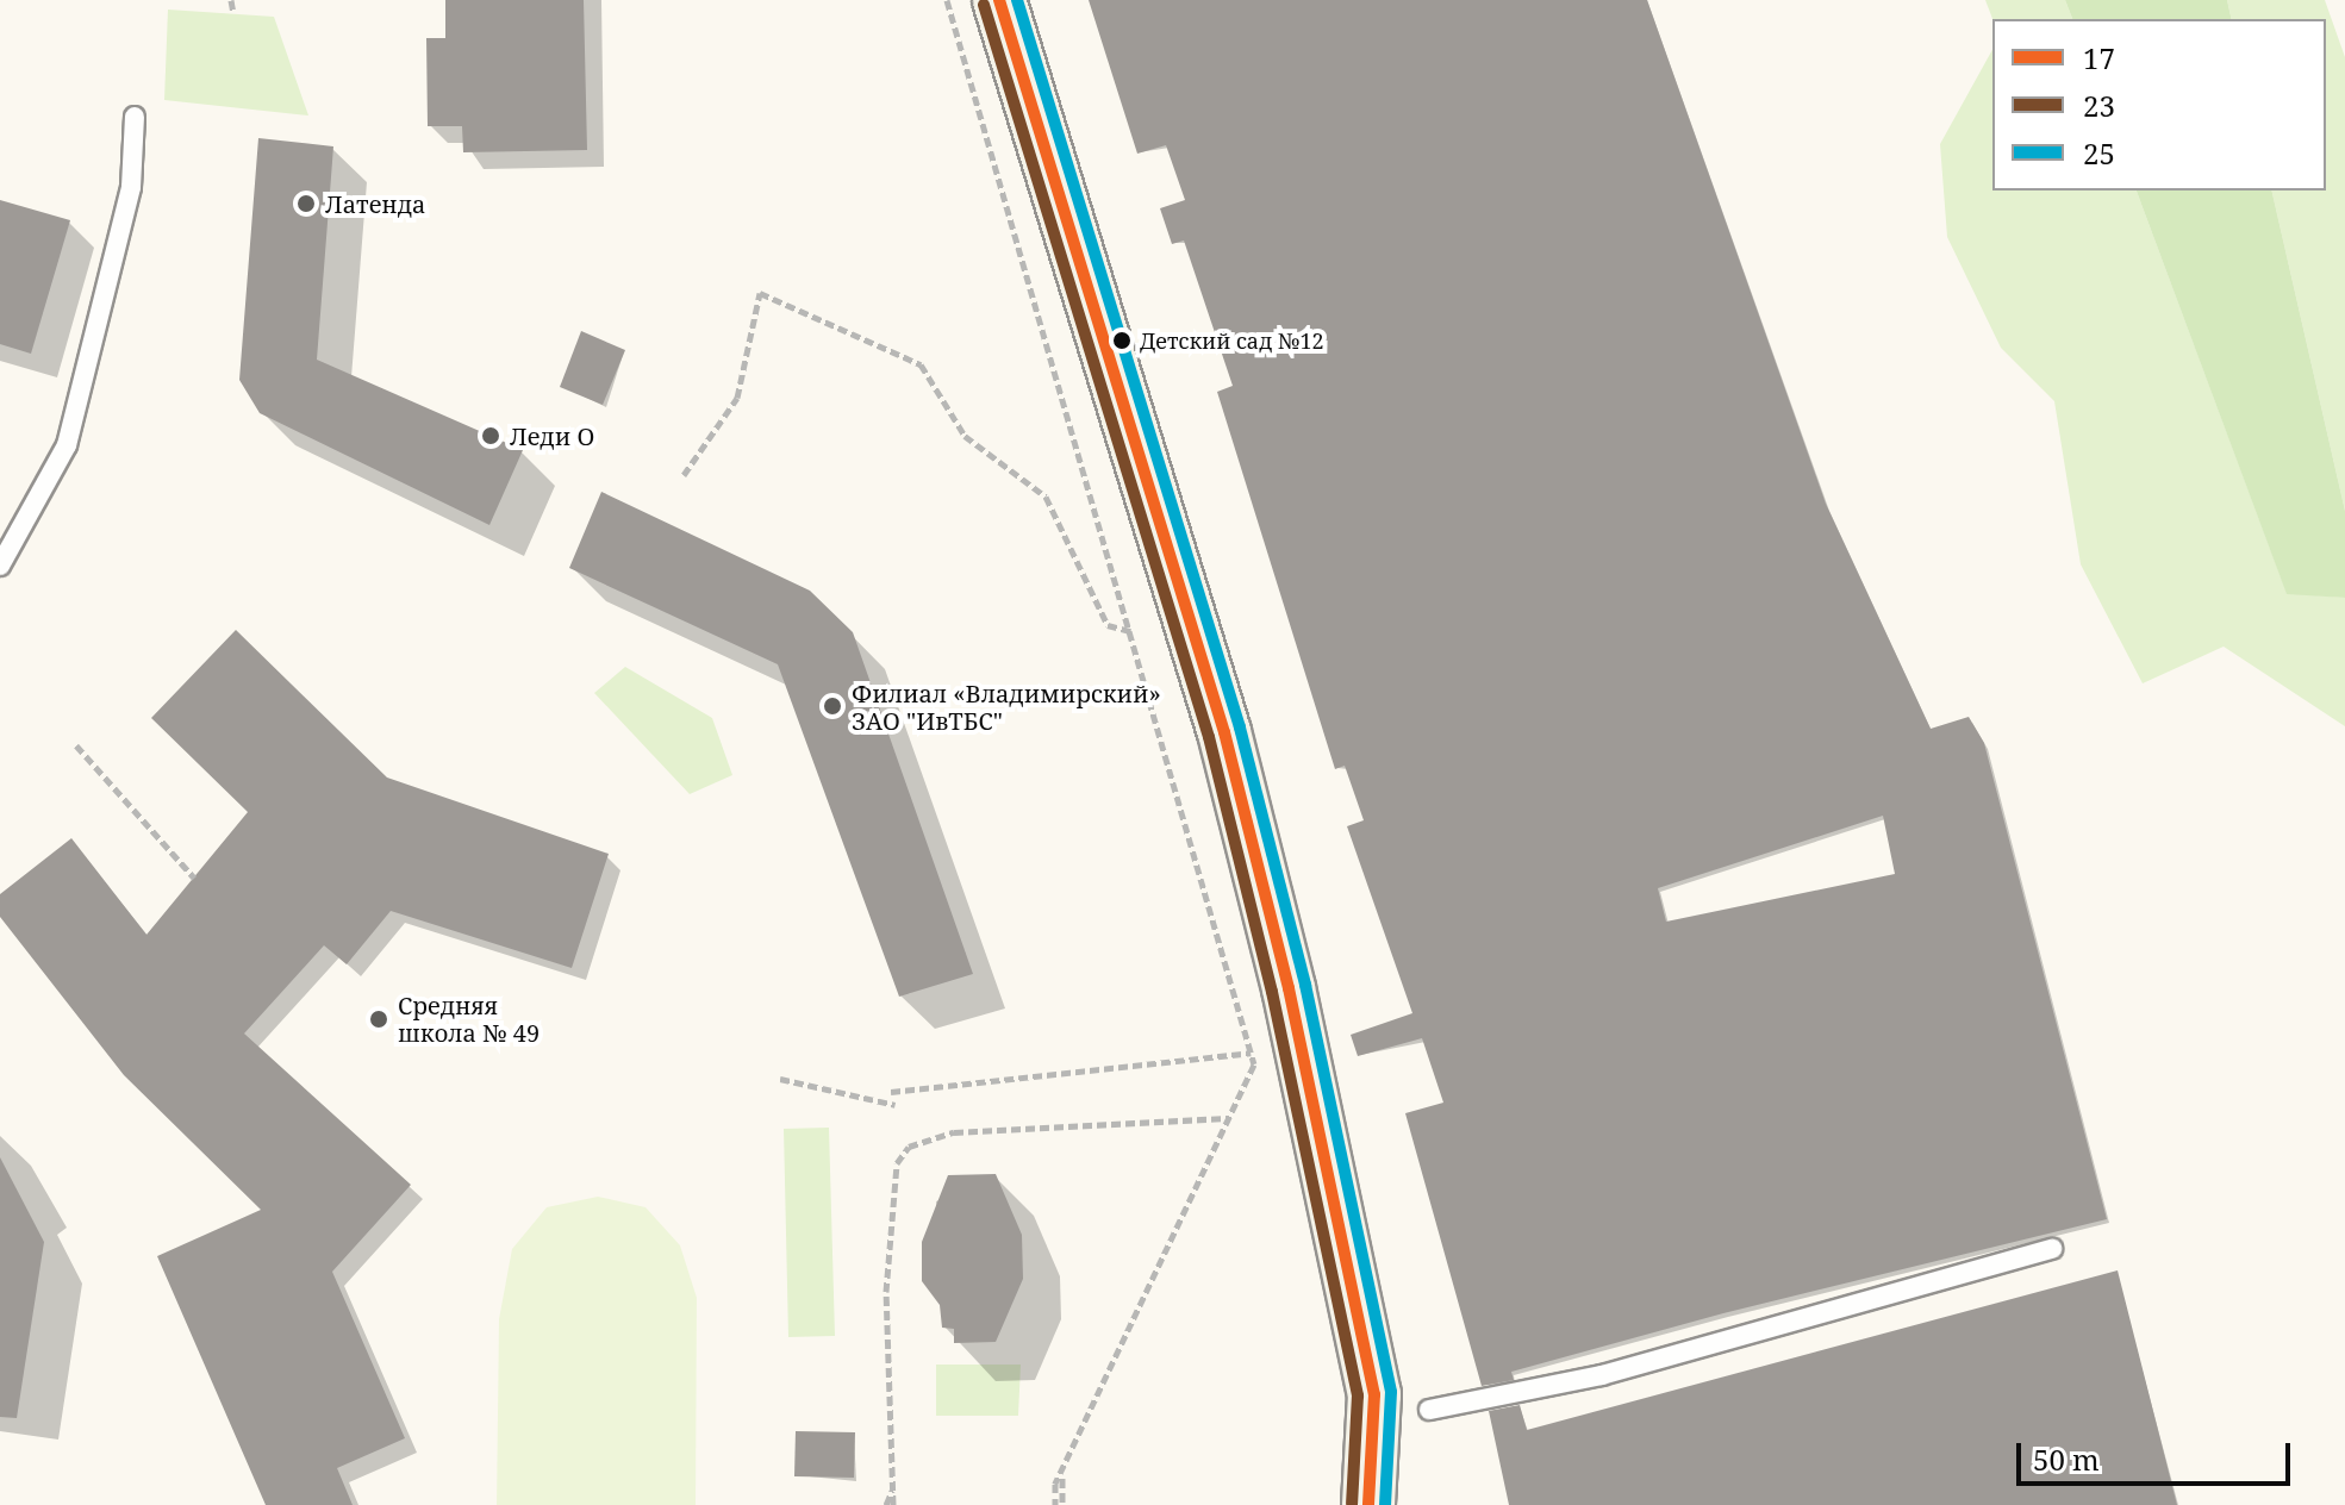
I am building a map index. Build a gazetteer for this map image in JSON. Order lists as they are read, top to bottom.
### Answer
{
  "places": [
    "Латенда",
    "Детский сад №12",
    "Леди О",
    "Филиал «Владимирский» ЗАО \"ИвТБС\"",
    "Средняя школа № 49"
  ],
  "lines": ["transit line 17", "transit line 25", "transit line 23"],
  "legend": ["17", "23", "25"],
  "scale_bar": "50 m"
}
